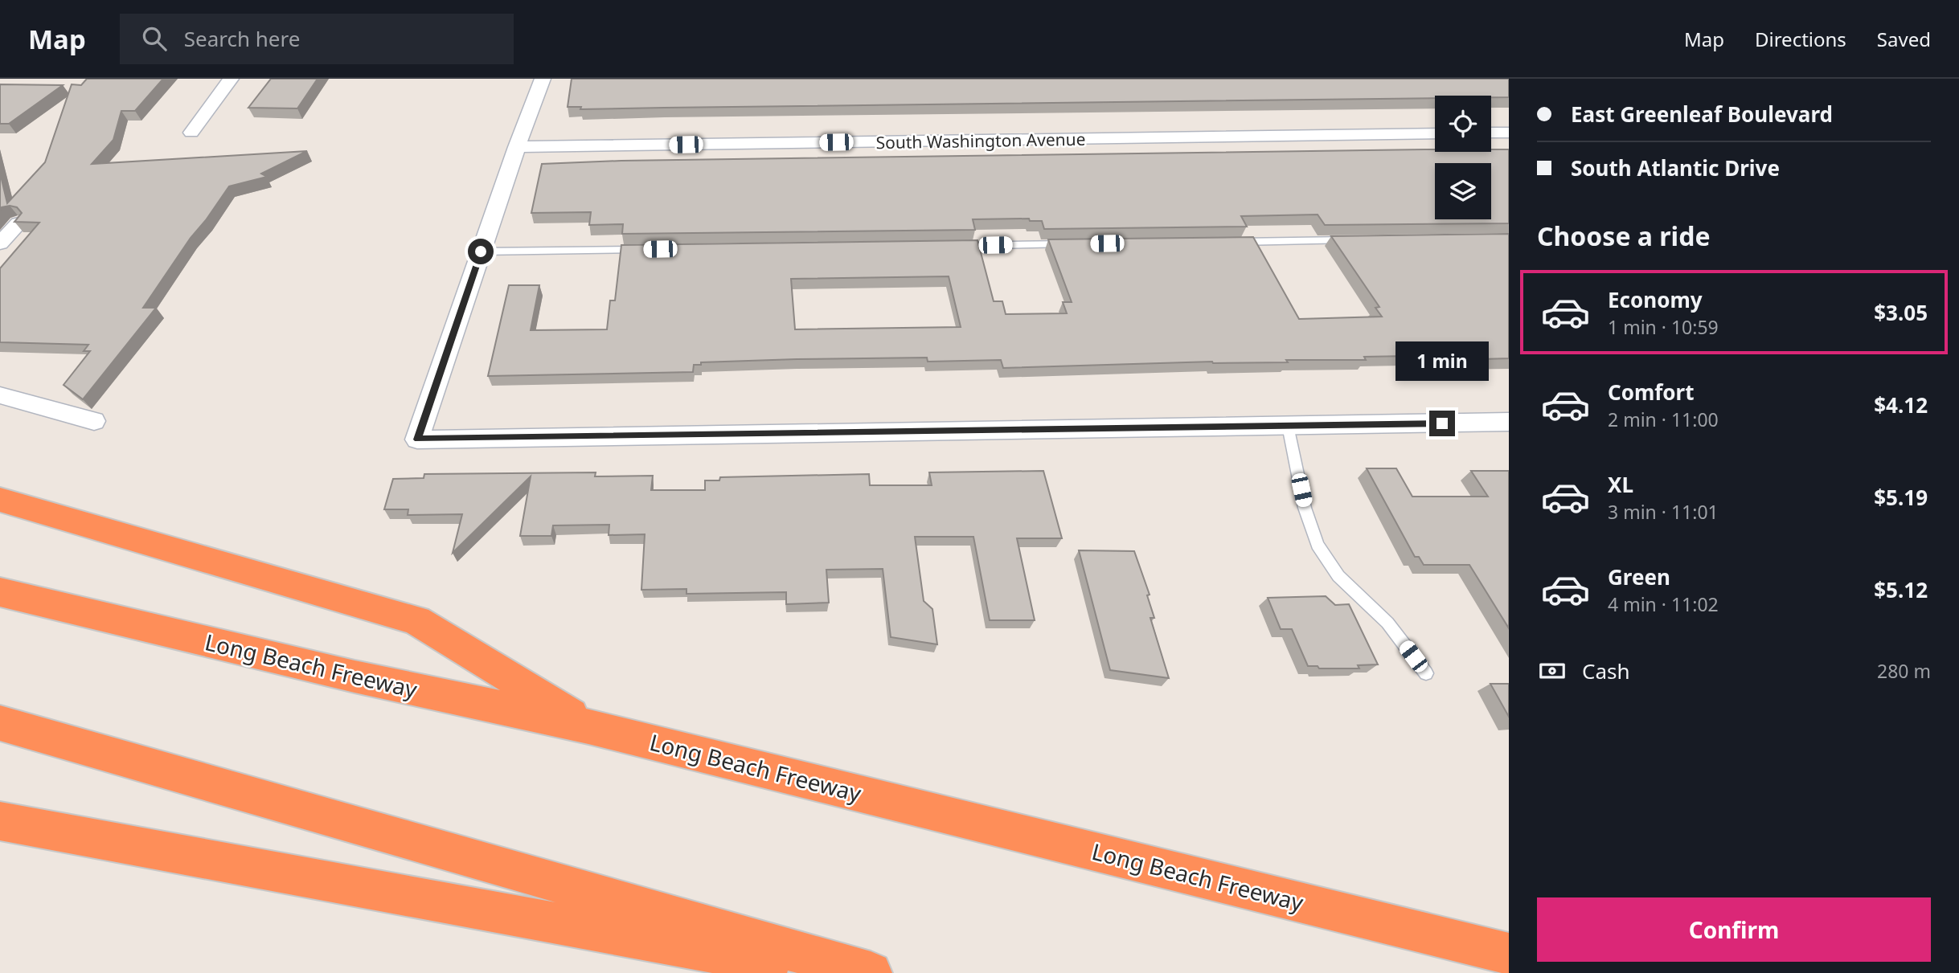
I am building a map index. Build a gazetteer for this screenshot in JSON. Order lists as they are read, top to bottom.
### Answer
{
  "streets": {
    "highway": ["Long Beach Freeway"],
    "street": ["South Washington Avenue"]
  },
  "page": {
    "header": "Map",
    "search": "Search here",
    "nav": ["Map", "Directions", "Saved"],
    "banner": ["East Greenleaf Boulevard", "South Atlantic Drive"],
    "heading": "Choose a ride",
    "list": [
      {
        "name": "Economy",
        "note": "1 min · 10:59",
        "value": "$3.05"
      },
      {
        "name": "Comfort",
        "note": "2 min · 11:00",
        "value": "$4.12"
      },
      {
        "name": "XL",
        "note": "3 min · 11:01",
        "value": "$5.19"
      },
      {
        "name": "Green",
        "note": "4 min · 11:02",
        "value": "$5.12"
      }
    ],
    "bubble": "1 min",
    "pay": ["Cash", "280 m"],
    "buttons": "Confirm"
  }
}
